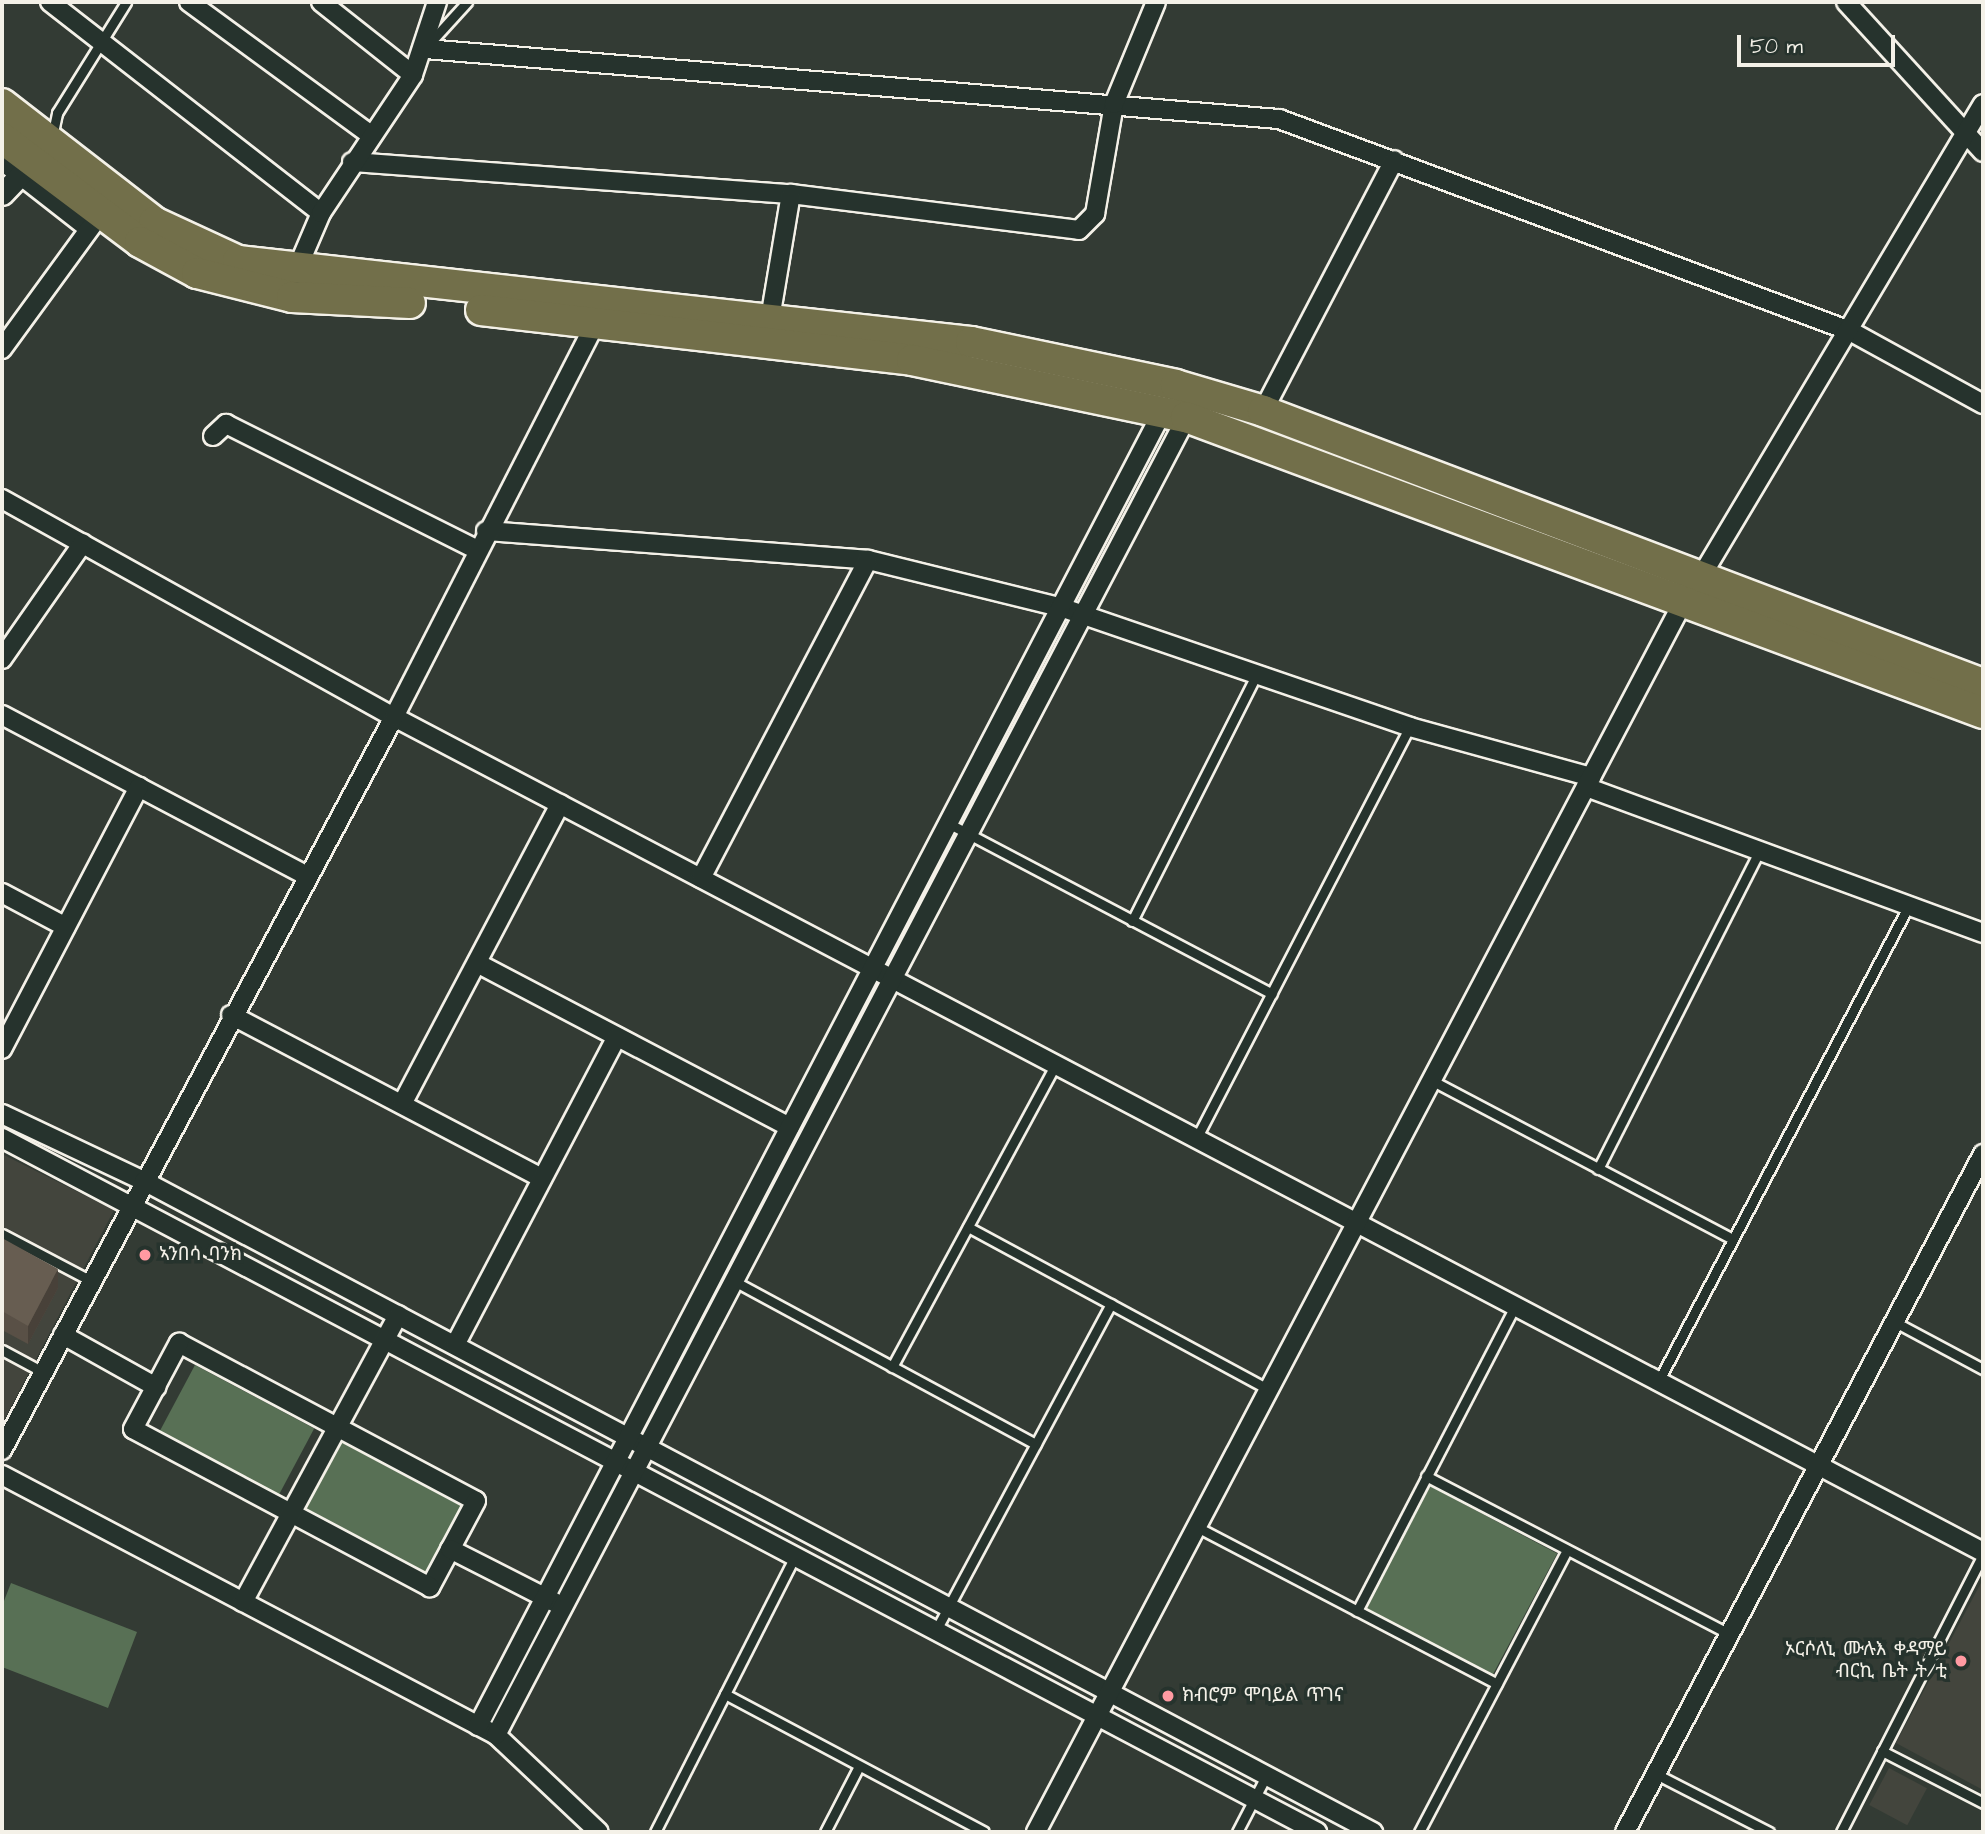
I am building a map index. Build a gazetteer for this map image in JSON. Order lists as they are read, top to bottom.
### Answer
{
  "places": ["ኣንበሳ ባንክ", "ኦርሶለኒ ሙሉእ ቀዳማይ ብርኪ ቤት ት/ቲ", "ክብሮም ሞባይል ጥገና"],
  "scale_bar": "50 m"
}
